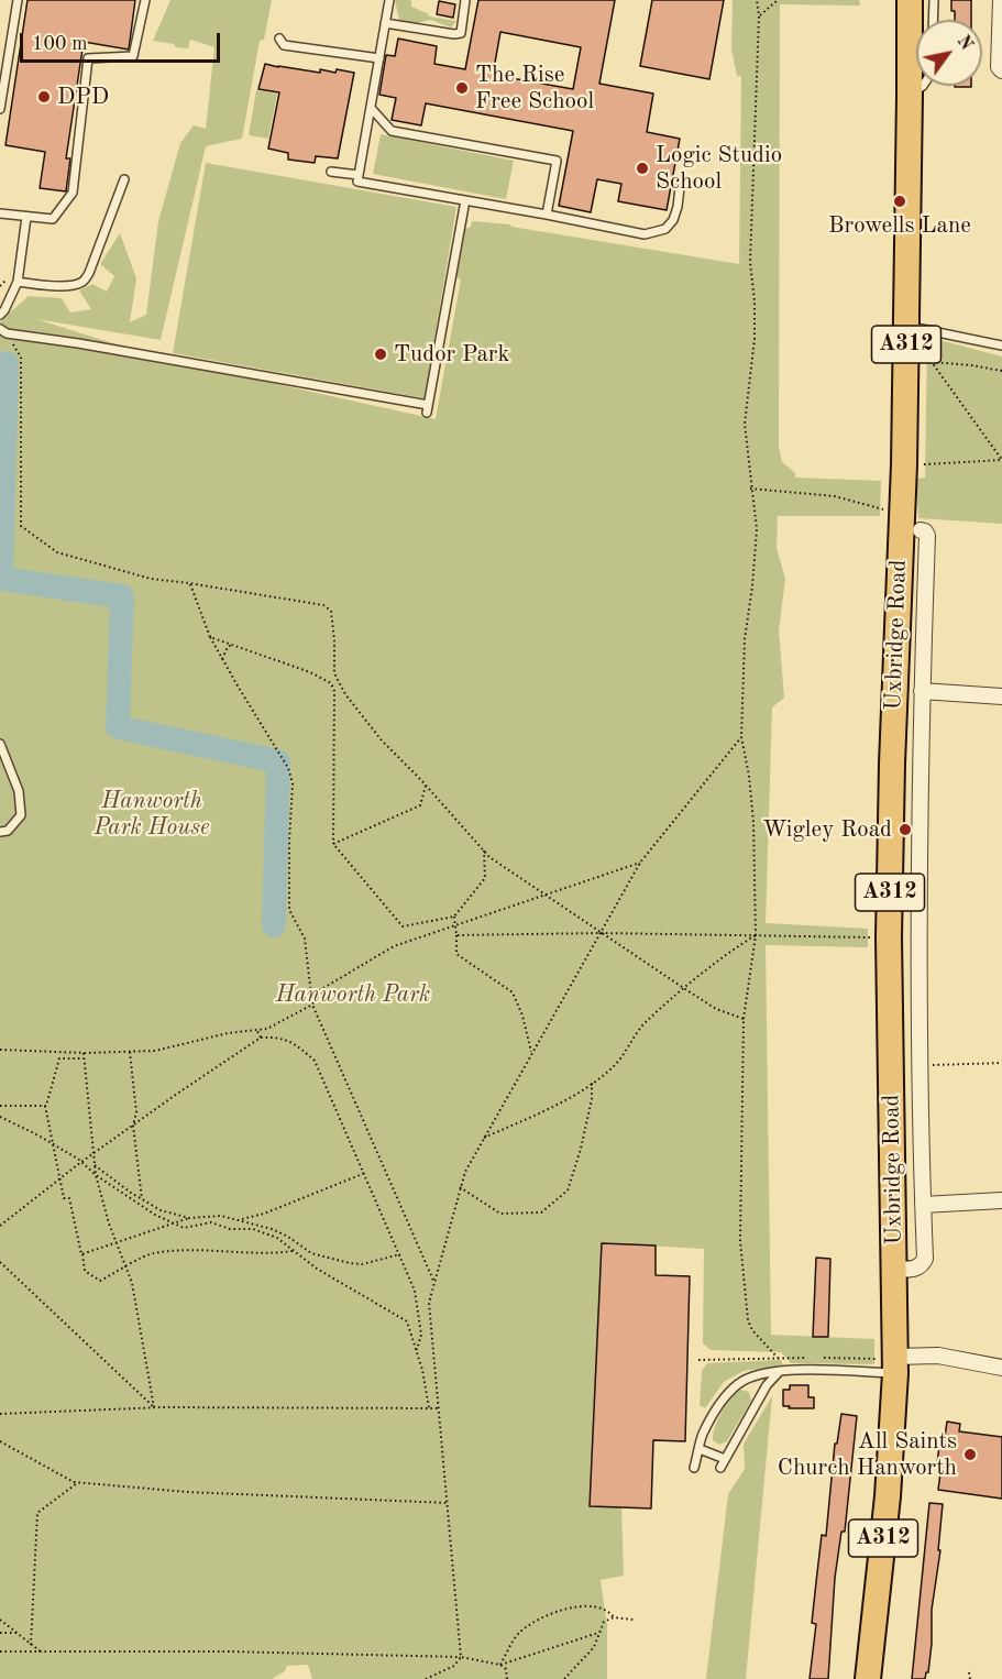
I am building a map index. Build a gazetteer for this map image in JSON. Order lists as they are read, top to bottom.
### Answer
{
  "streets": {
    "main road": ["A312", "Uxbridge Road"]
  },
  "parks": ["Hanworth Park House", "Hanworth Park"],
  "places": [
    "The Rise Free School",
    "DPD",
    "Logic Studio School",
    "Browells Lane",
    "Tudor Park",
    "Wigley Road",
    "All Saints Church Hanworth"
  ],
  "scale_bar": "100 m",
  "north": "top right"
}
